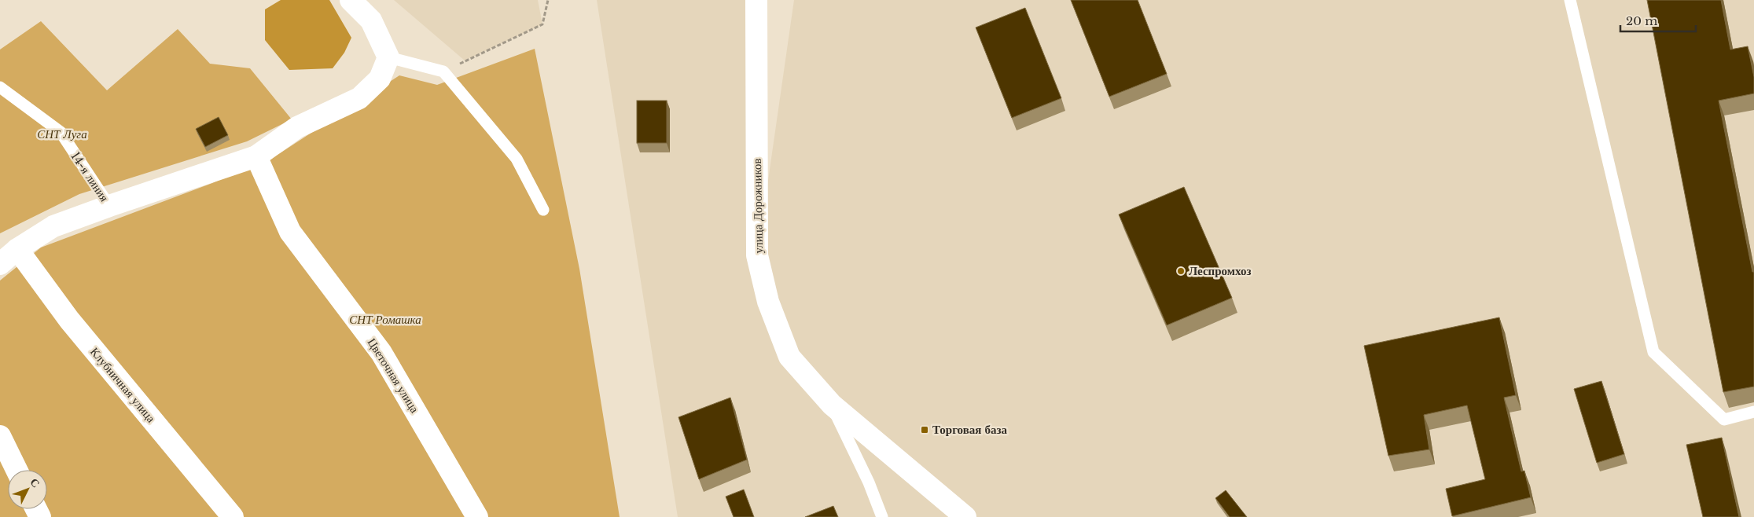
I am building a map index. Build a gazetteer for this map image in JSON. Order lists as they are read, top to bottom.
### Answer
{
  "streets": {
    "street": ["улица Дорожников", "Цветочная улица", "Клубничная улица"],
    "lane": ["14-я линия"]
  },
  "parks": ["СНТ Луга", "СНТ Ромашка"],
  "places": {
    "other": ["Леспромхоз"],
    "transit": ["Торговая база"]
  },
  "scale_bar": "20 m",
  "north": "top right"
}
